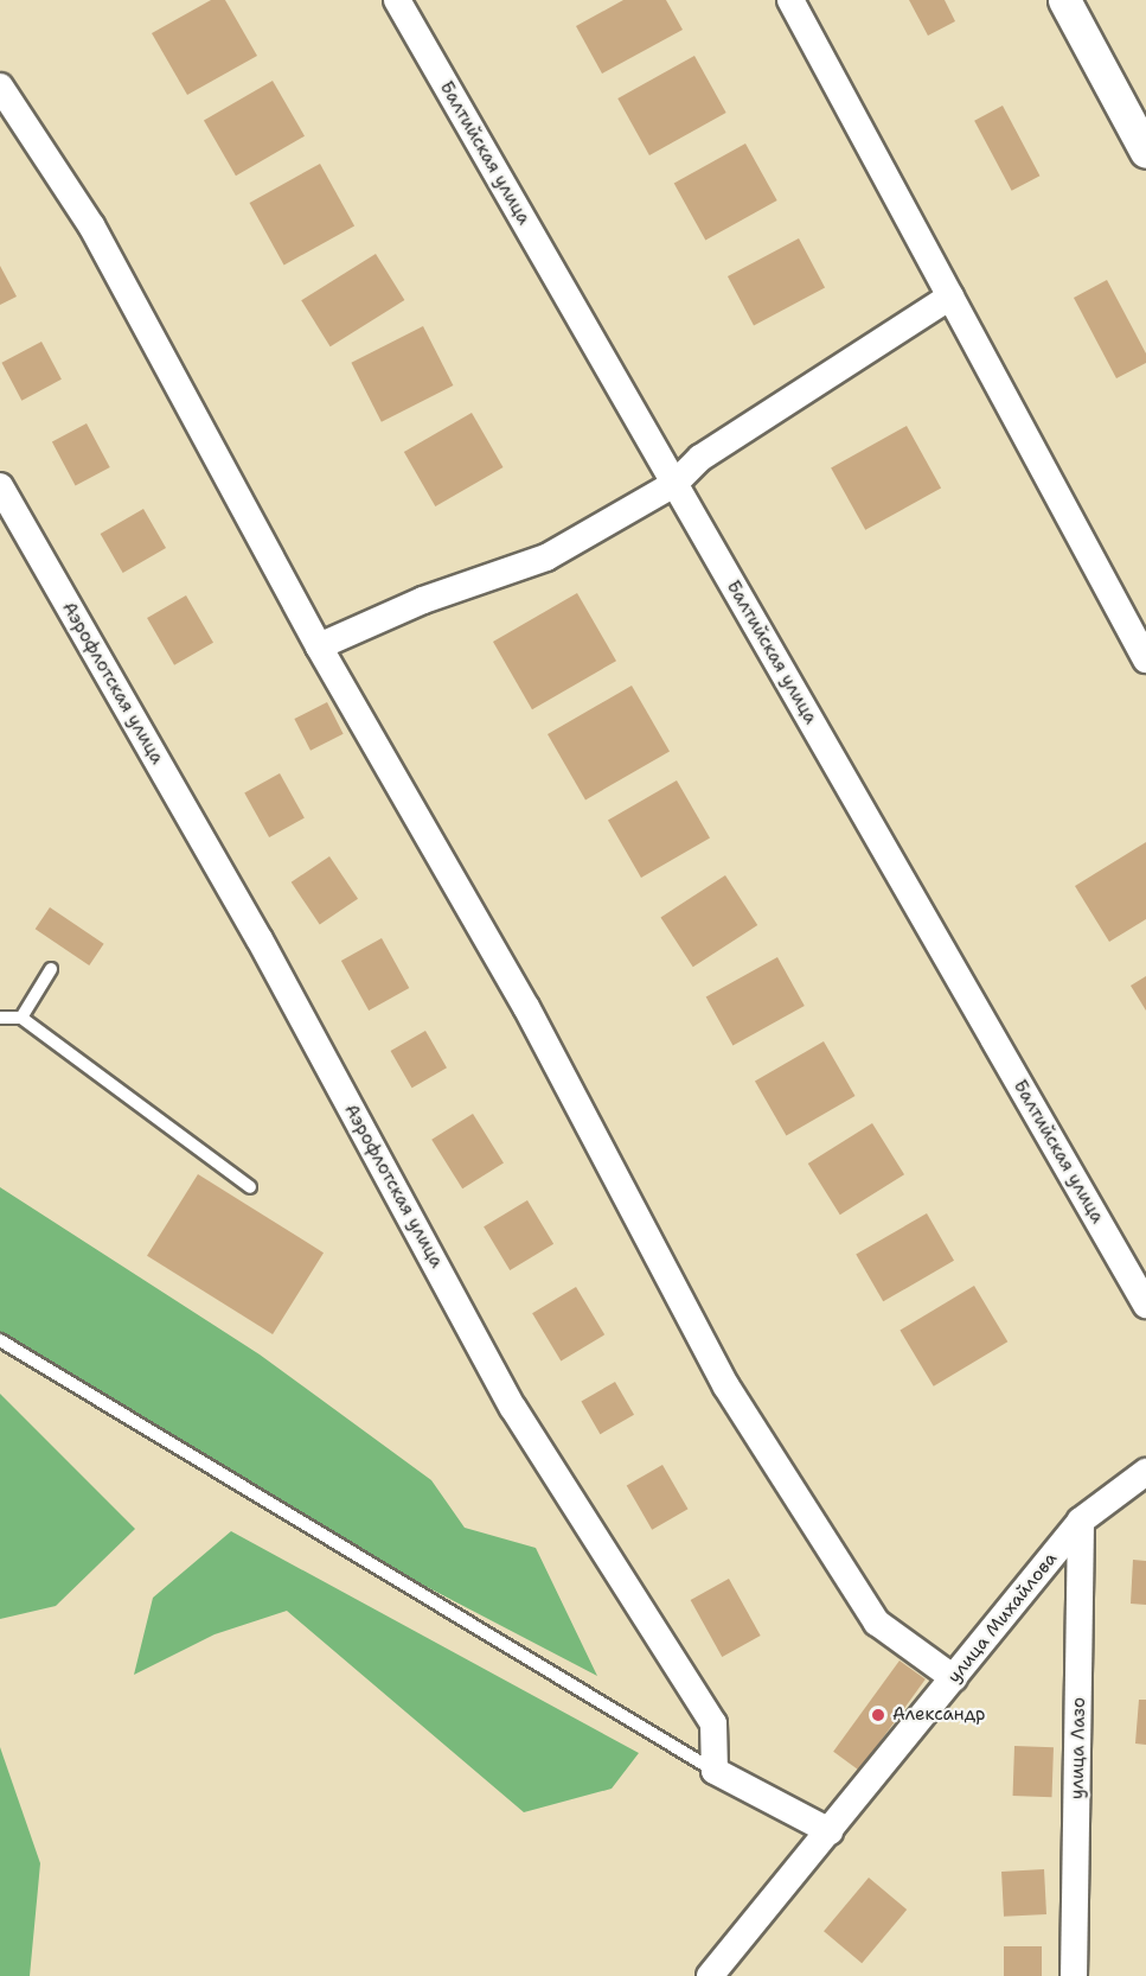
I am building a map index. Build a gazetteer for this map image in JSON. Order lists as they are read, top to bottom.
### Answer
{
  "streets": {
    "street": [
      "Балтийская улица",
      "Аэрофлотская улица",
      "улица Михайлова",
      "улица Лазо"
    ]
  },
  "crossings": [
    ["улица Михайлова", "улица Лазо"]
  ],
  "places": ["Александр"]
}
